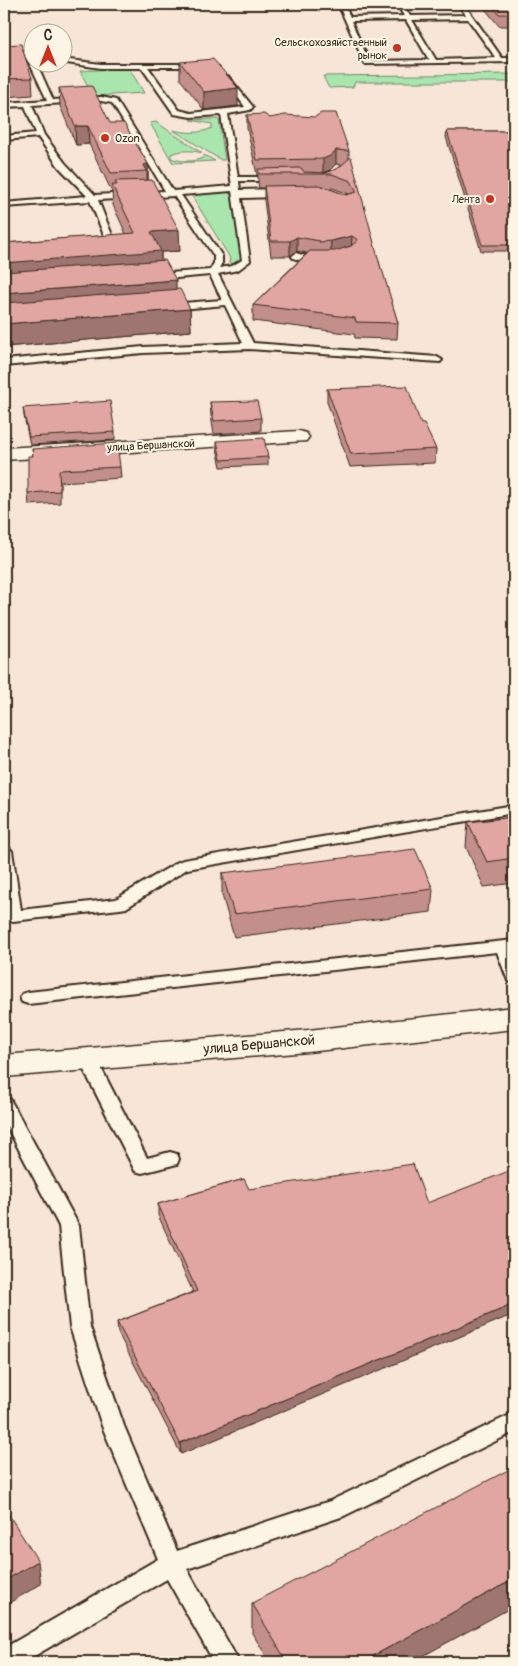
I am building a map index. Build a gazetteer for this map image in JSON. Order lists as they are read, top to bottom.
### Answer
{
  "streets": {
    "street": ["улица Бершанской"]
  },
  "places": ["Сельскохозяйственный рынок", "Ozon", "Лента"],
  "north": "top"
}
